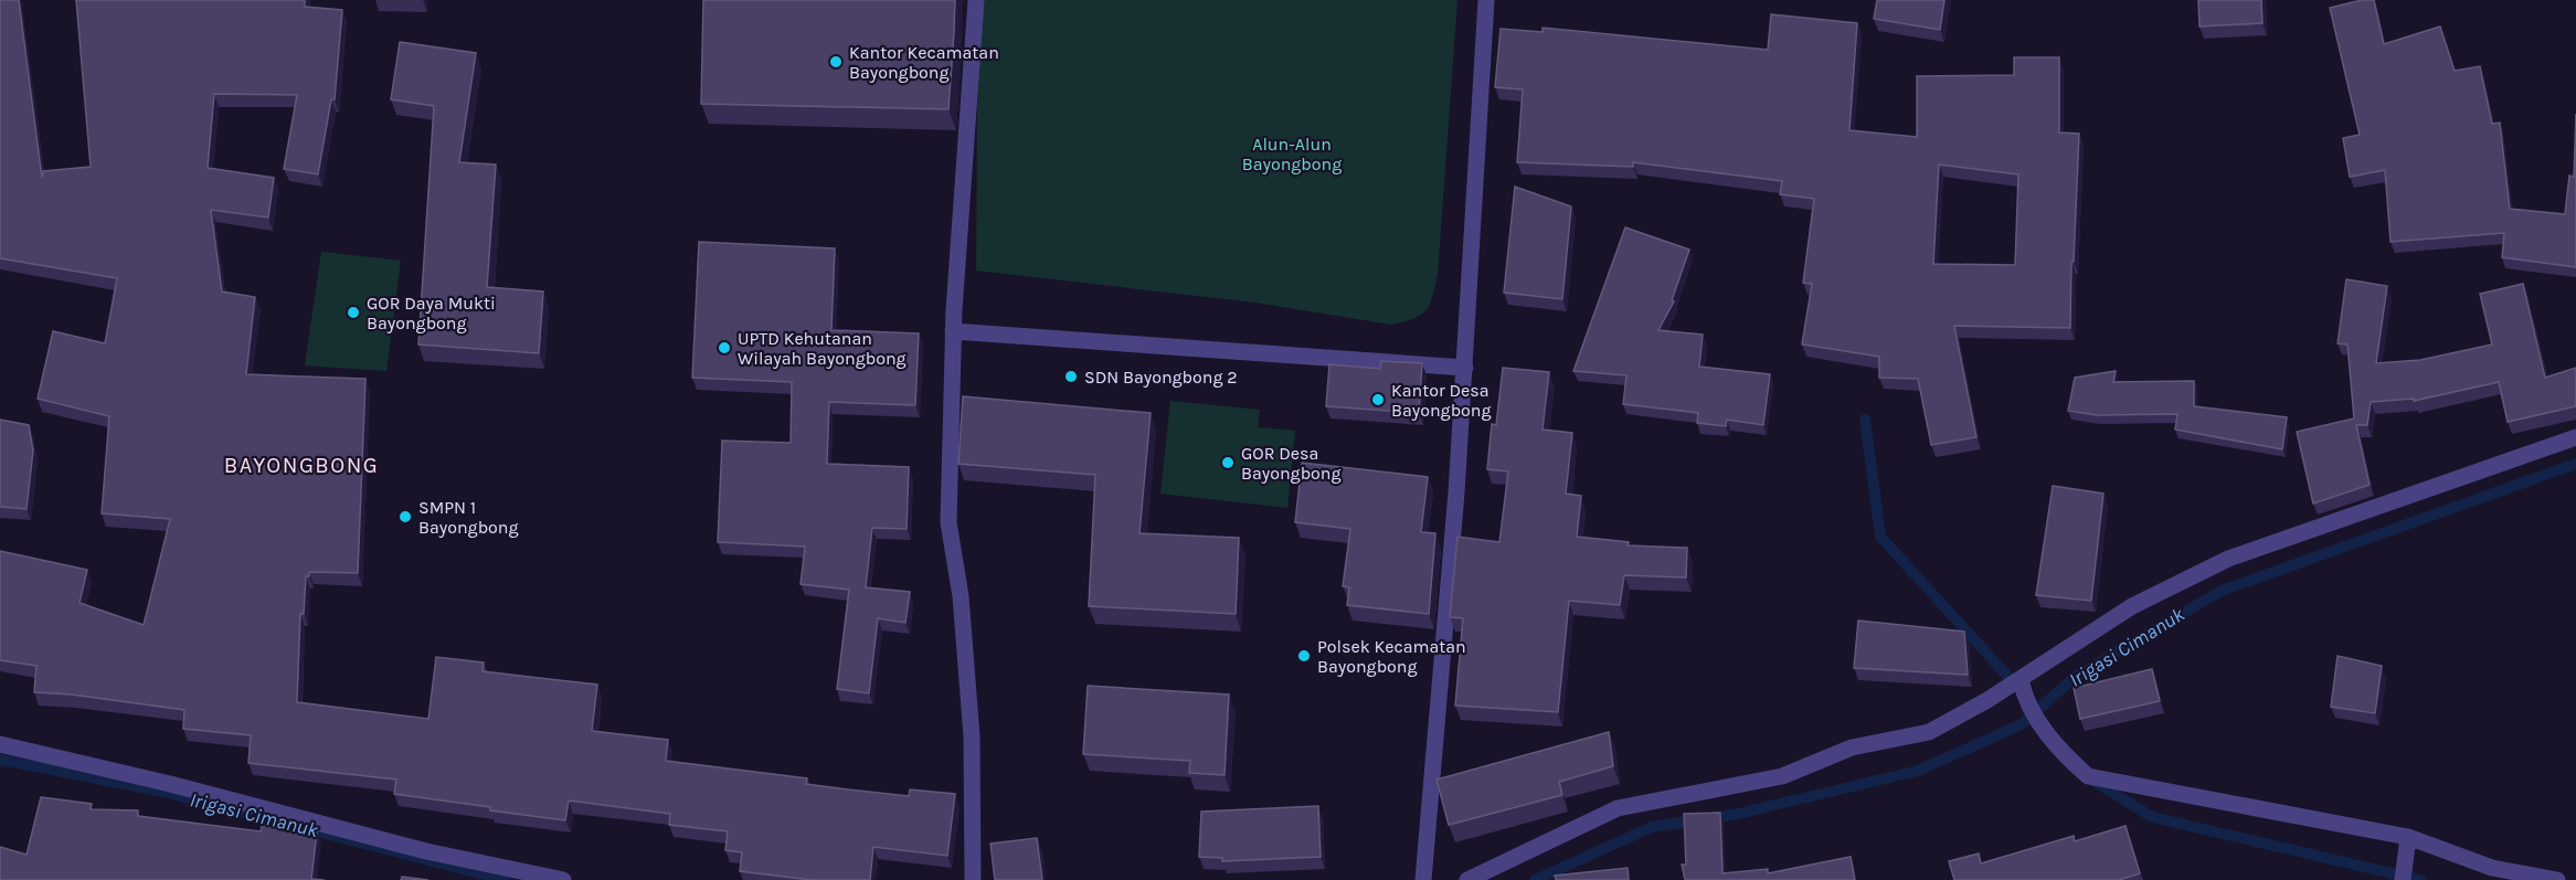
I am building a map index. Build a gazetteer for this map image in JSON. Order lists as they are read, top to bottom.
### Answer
{
  "districts": ["BAYONGBONG"],
  "water": ["Irigasi Cimanuk"],
  "parks": ["Alun-Alun Bayongbong"],
  "places": [
    "Kantor Kecamatan Bayongbong",
    "GOR Daya Mukti Bayongbong",
    "UPTD Kehutanan Wilayah Bayongbong",
    "SDN Bayongbong 2",
    "Kantor Desa Bayongbong",
    "GOR Desa Bayongbong",
    "SMPN 1 Bayongbong",
    "Polsek Kecamatan Bayongbong"
  ]
}
